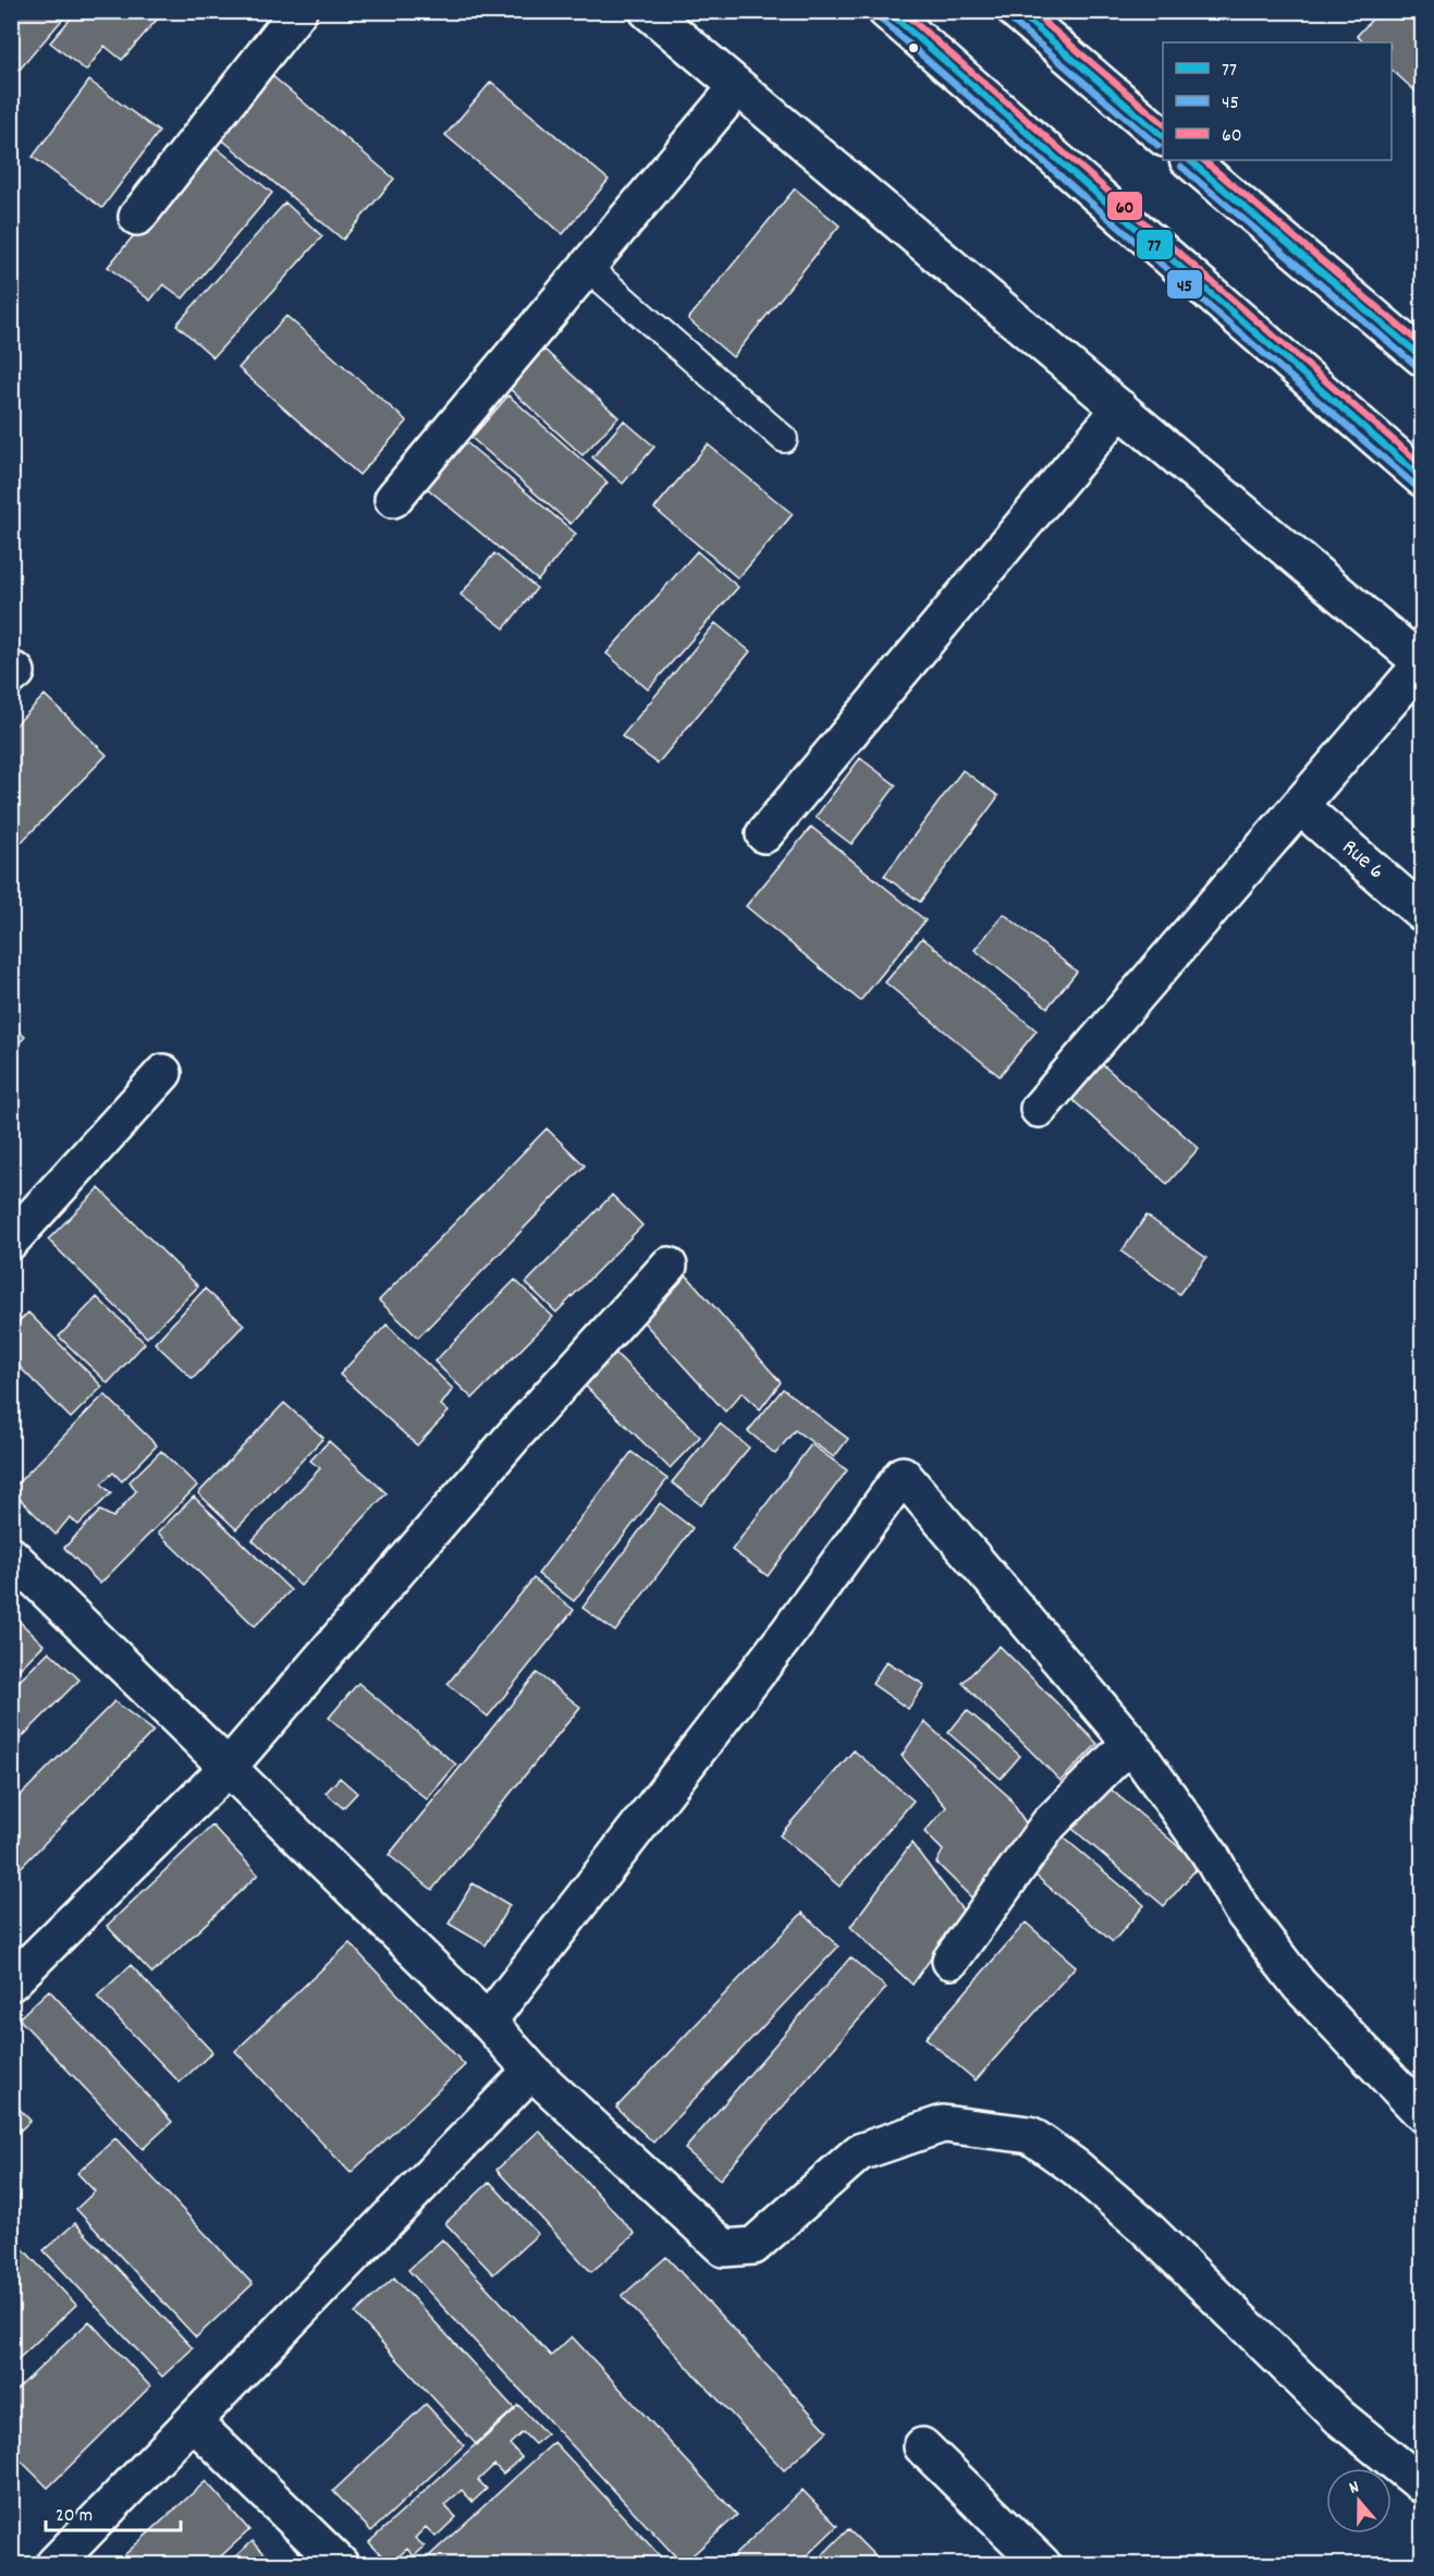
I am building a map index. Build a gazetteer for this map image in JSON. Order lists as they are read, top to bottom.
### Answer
{
  "streets": {
    "street": ["Rue 6"]
  },
  "lines": ["transit line 77", "transit line 60", "transit line 45"],
  "legend": ["77", "45", "60"],
  "scale_bar": "20 m",
  "north": "top"
}
